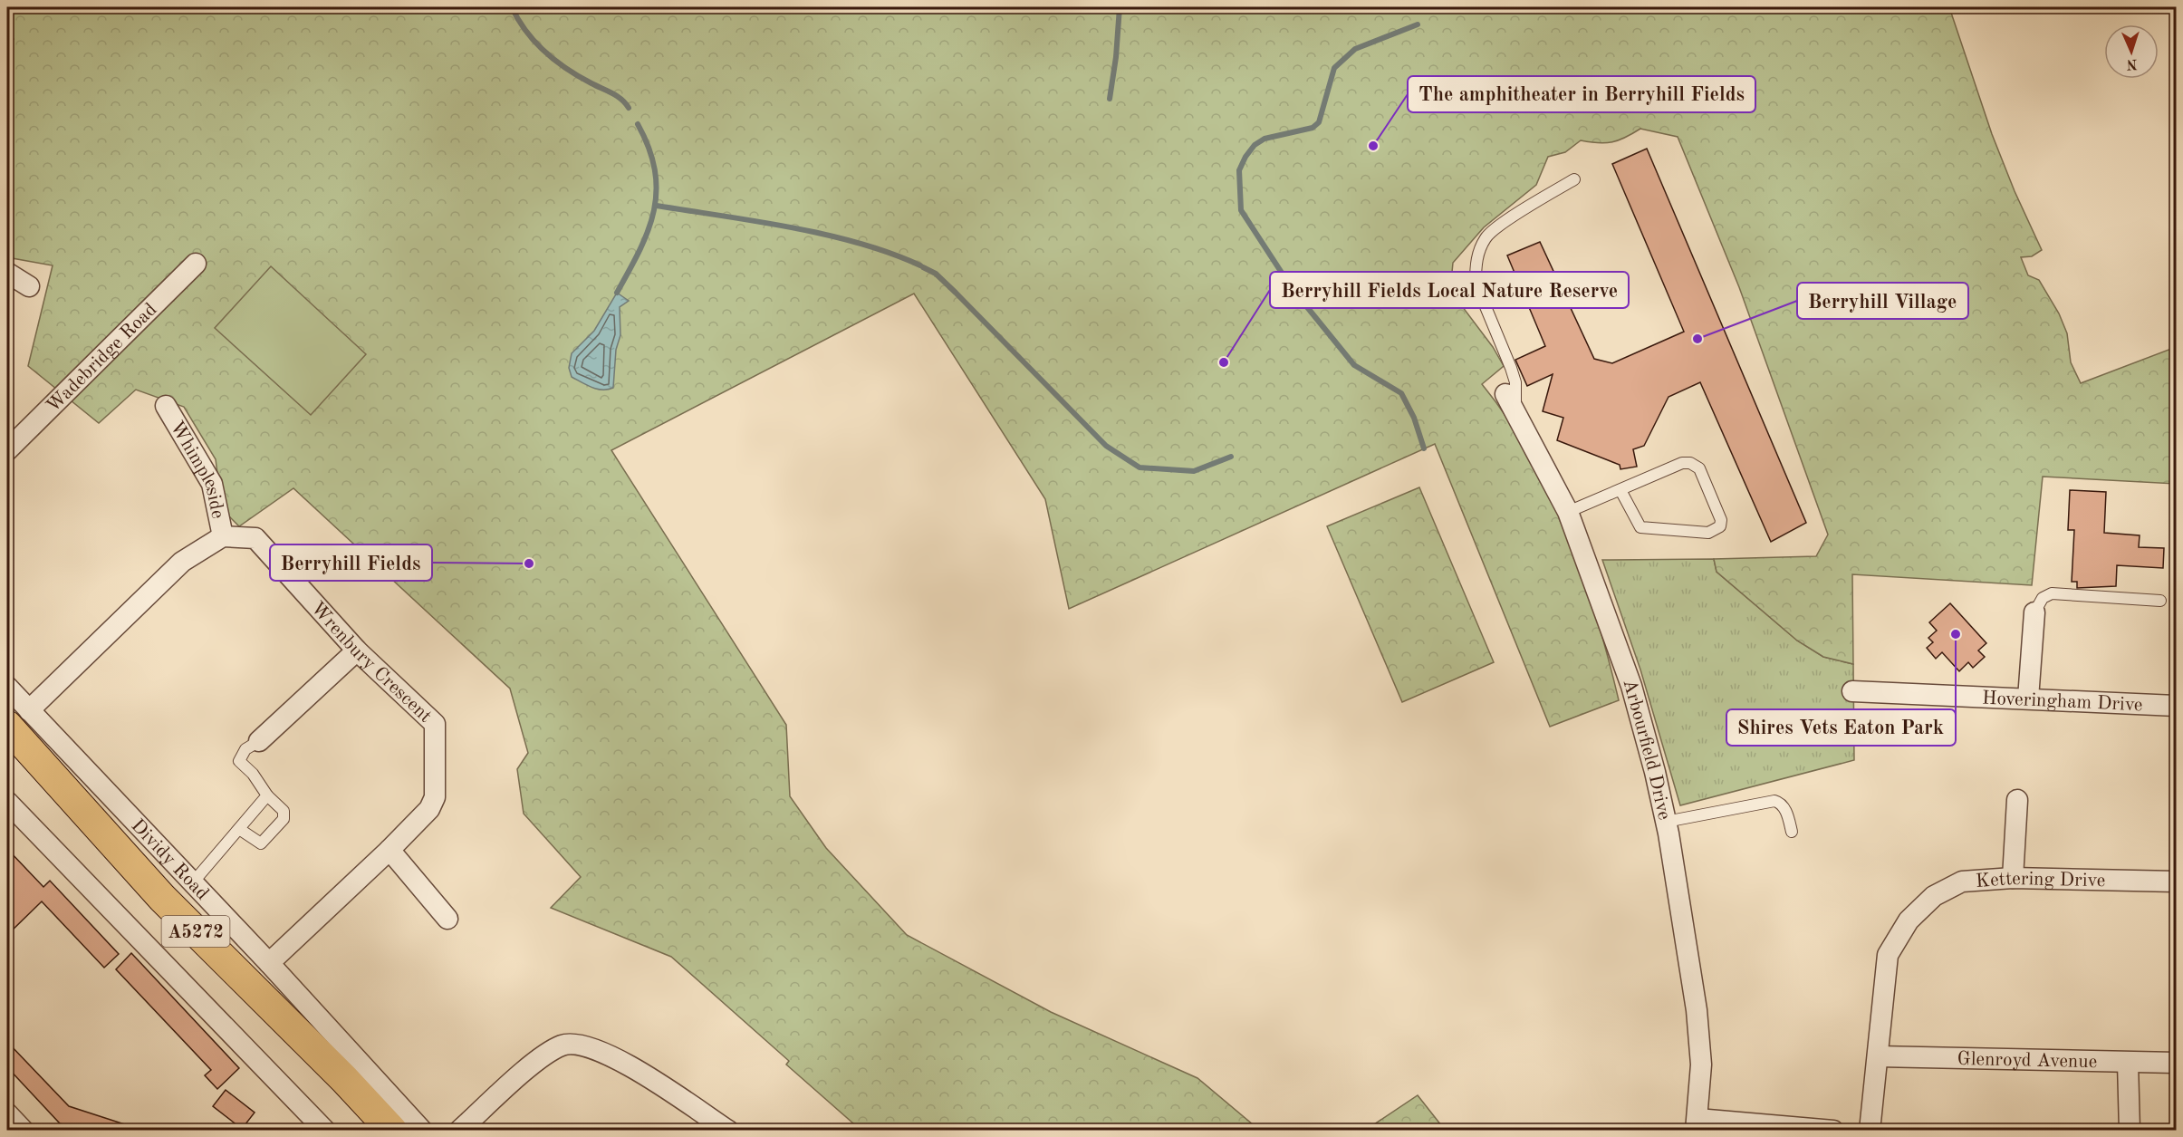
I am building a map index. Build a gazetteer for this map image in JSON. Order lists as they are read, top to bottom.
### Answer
{
  "streets": {
    "main road": ["Dividy Road", "A5272"],
    "street": [
      "Wadebridge Road",
      "Whimpleside",
      "Wrenbury Crescent",
      "Hoveringham Drive",
      "Arbourfield Drive",
      "Kettering Drive",
      "Glenroyd Avenue"
    ]
  },
  "crossings": [
    ["Whimpleside", "Wrenbury Crescent"],
    ["Wrenbury Crescent", "Dividy Road"],
    ["Kettering Drive", "Glenroyd Avenue"]
  ],
  "places": [
    "The amphitheater in Berryhill Fields",
    "Berryhill Village",
    "Berryhill Fields Local Nature Reserve",
    "Berryhill Fields",
    "Shires Vets Eaton Park"
  ],
  "north": "bottom"
}
